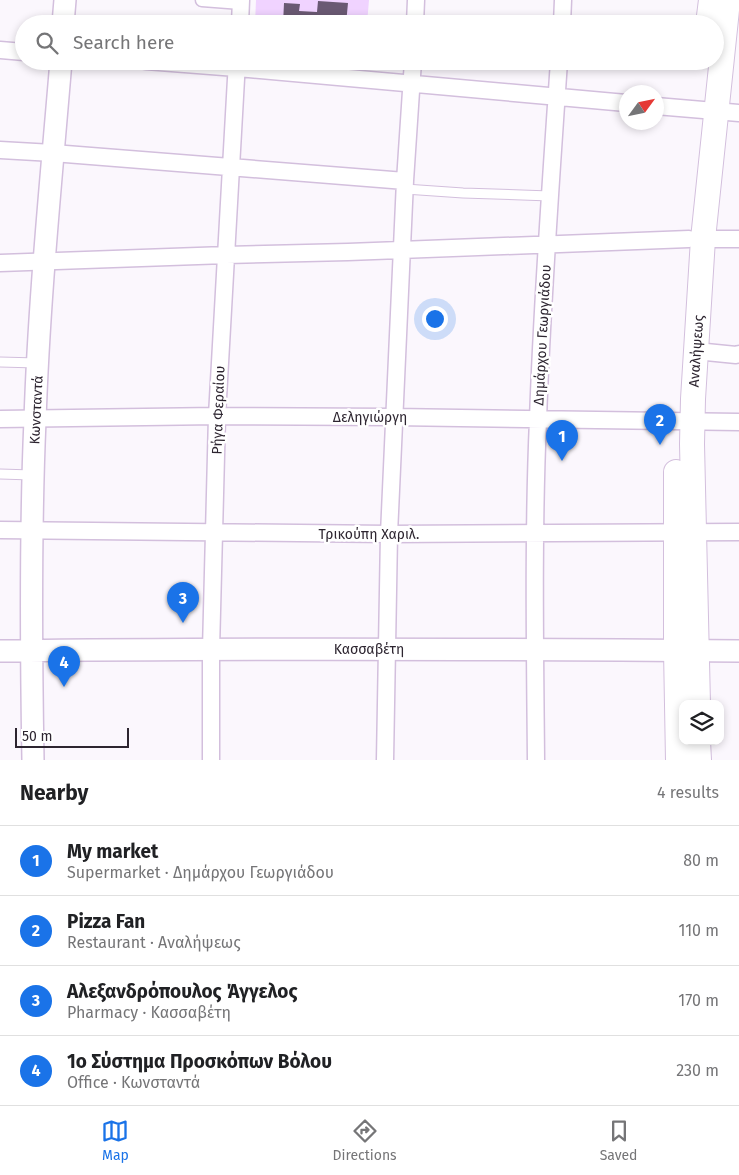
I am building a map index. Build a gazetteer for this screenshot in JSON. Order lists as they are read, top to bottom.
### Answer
{
  "streets": {
    "main road": ["Αναλήψεως"],
    "street": [
      "Δημάρχου Γεωργιάδου",
      "Κωνσταντά",
      "Ρήγα Φεραίου",
      "Δεληγιώργη",
      "Τρικούπη Χαριλ.",
      "Κασσαβέτη"
    ]
  },
  "crossings": [
    ["Δημάρχου Γεωργιάδου", "Δεληγιώργη"],
    ["Δημάρχου Γεωργιάδου", "Τρικούπη Χαριλ."],
    ["Δημάρχου Γεωργιάδου", "Κασσαβέτη"],
    ["Αναλήψεως", "Δεληγιώργη"],
    ["Αναλήψεως", "Τρικούπη Χαριλ."],
    ["Αναλήψεως", "Κασσαβέτη"],
    ["Κωνσταντά", "Δεληγιώργη"],
    ["Κωνσταντά", "Τρικούπη Χαριλ."],
    ["Κωνσταντά", "Κασσαβέτη"],
    ["Ρήγα Φεραίου", "Δεληγιώργη"],
    ["Ρήγα Φεραίου", "Τρικούπη Χαριλ."],
    ["Ρήγα Φεραίου", "Κασσαβέτη"]
  ],
  "scale_bar": "50 m",
  "north": "top right",
  "page": {
    "search": "Search here",
    "pins": [
      "2",
      "1",
      "3",
      "4"
    ],
    "scale": "50 m",
    "heading": ["Nearby", "4 results"],
    "list": [
      {
        "mark": "1",
        "name": "My market",
        "note": "Supermarket · Δημάρχου Γεωργιάδου",
        "value": "80 m"
      },
      {
        "mark": "2",
        "name": "Pizza Fan",
        "note": "Restaurant · Αναλήψεως",
        "value": "110 m"
      },
      {
        "mark": "3",
        "name": "Αλεξανδρόπουλος Άγγελος",
        "note": "Pharmacy · Κασσαβέτη",
        "value": "170 m"
      },
      {
        "mark": "4",
        "name": "1ο Σύστημα Προσκόπων Βόλου",
        "note": "Office · Κωνσταντά",
        "value": "230 m"
      }
    ],
    "nav": ["Map", "Directions", "Saved"]
  }
}
